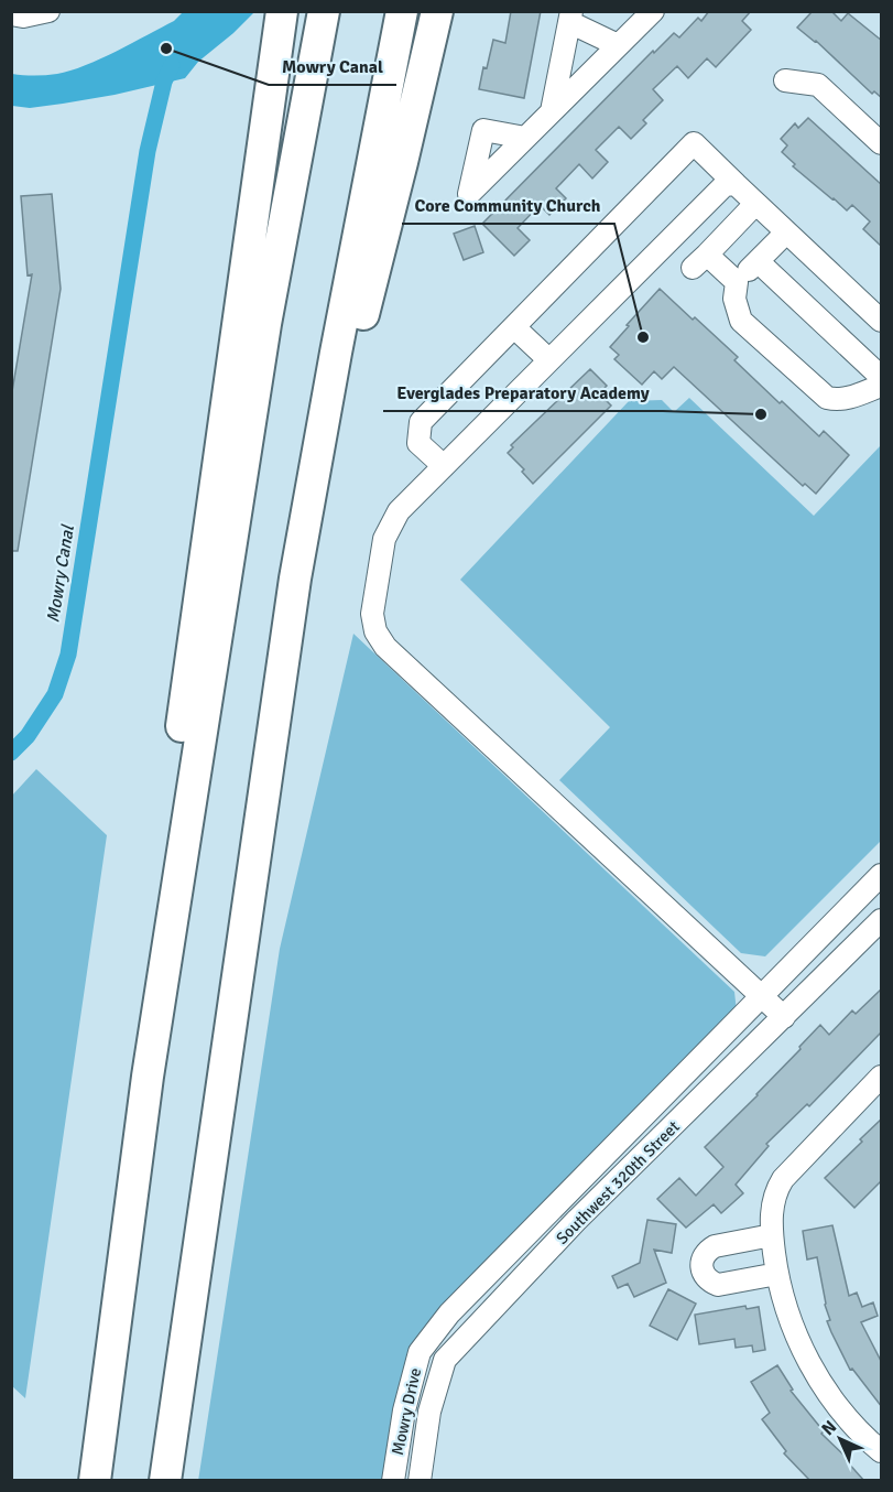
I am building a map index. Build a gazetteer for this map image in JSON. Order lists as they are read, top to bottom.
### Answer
{
  "streets": {
    "street": ["Southwest 320th Street", "Mowry Drive"]
  },
  "crossings": [
    ["Southwest 320th Street", "Mowry Drive"]
  ],
  "water": ["Mowry Canal"],
  "places": ["Mowry Canal", "Core Community Church", "Everglades Preparatory Academy"],
  "north": "top left"
}
